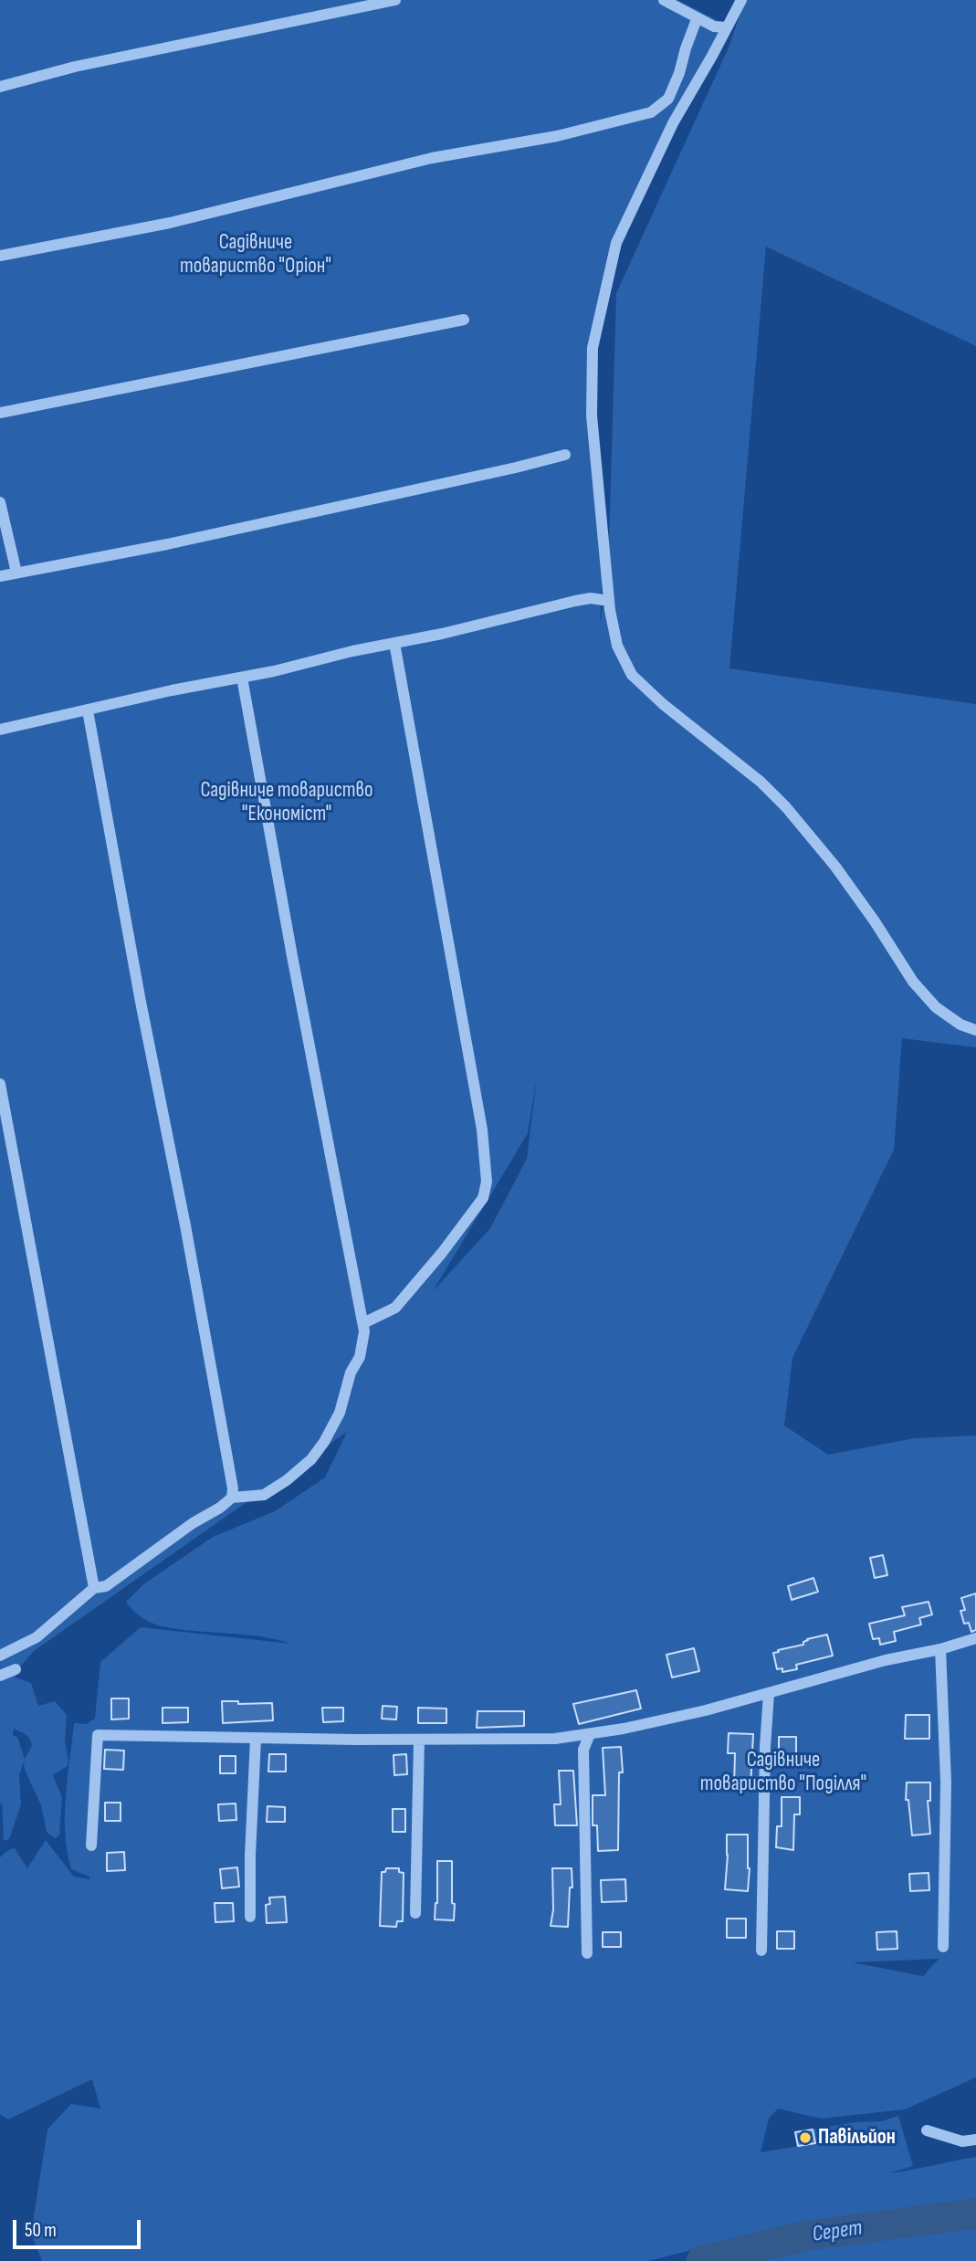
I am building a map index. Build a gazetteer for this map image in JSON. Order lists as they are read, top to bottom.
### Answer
{
  "water": ["Серет"],
  "parks": ["Садівниче товариство \"Оріон\"", "Садівниче товариство \"Економіст\"", "Садівниче товариство \"Поділля\""],
  "places": ["Павільйон"],
  "scale_bar": "50 m"
}
